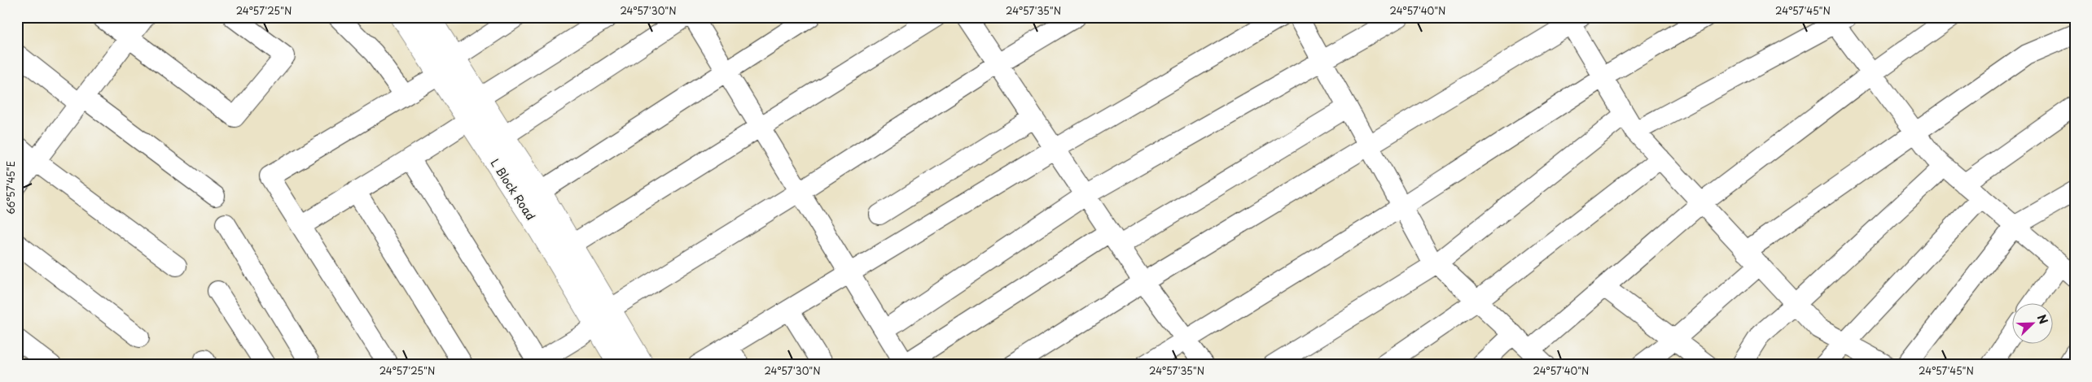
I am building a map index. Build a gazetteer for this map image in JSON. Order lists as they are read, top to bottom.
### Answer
{
  "streets": {
    "main road": ["L Block Road"]
  },
  "north": "top right",
  "coordinates": [
    "24°57'25\"N",
    "24°57'30\"N",
    "24°57'35\"N",
    "24°57'40\"N",
    "24°57'45\"N",
    "66°57'45\"E"
  ]
}
